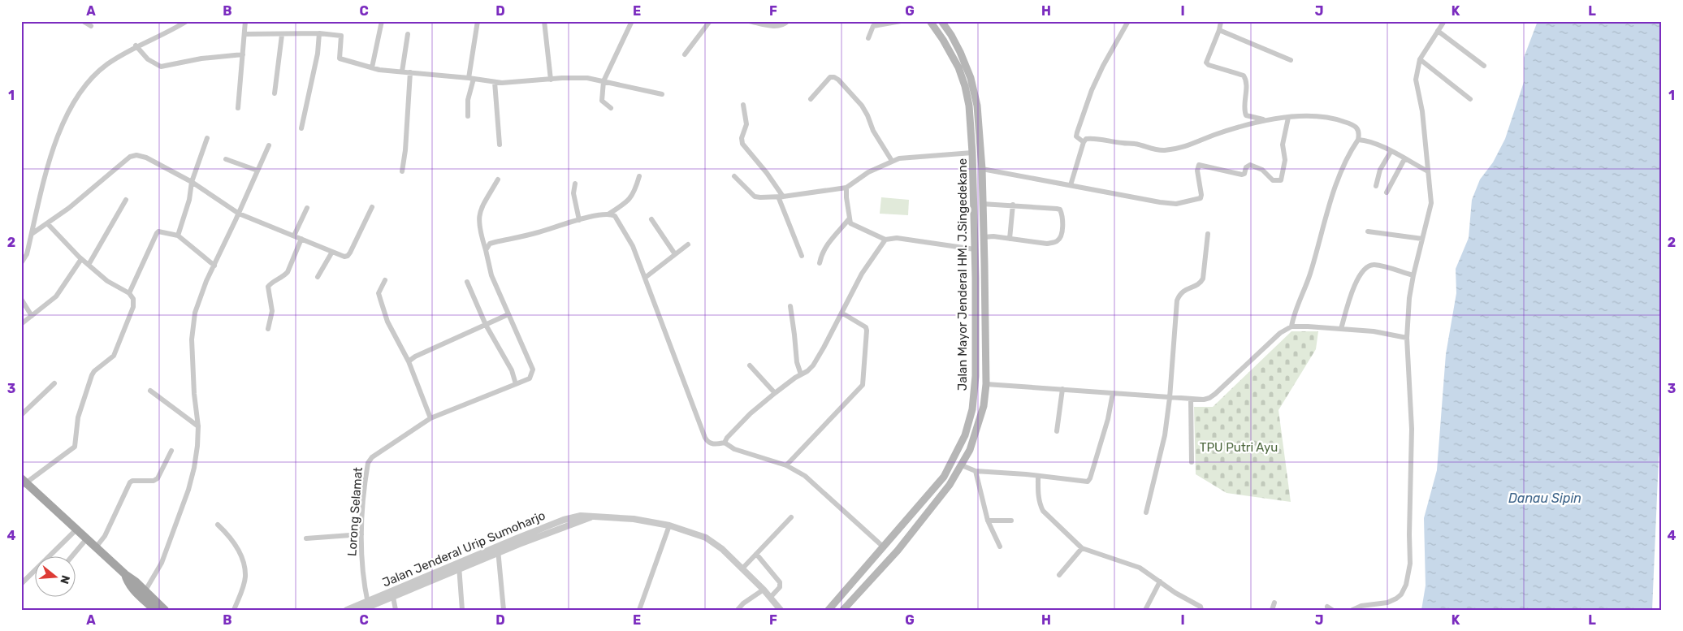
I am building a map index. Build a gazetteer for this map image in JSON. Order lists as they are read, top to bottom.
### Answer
{
  "streets": {
    "main road": ["Jalan Mayor Jenderal HM. J.Singedekane"],
    "street": ["Lorong Selamat", "Jalan Jenderal Urip Sumoharjo"]
  },
  "crossings": [
    ["Lorong Selamat", "Jalan Jenderal Urip Sumoharjo"]
  ],
  "water": ["Danau Sipin"],
  "parks": ["TPU Putri Ayu"],
  "north": "right",
  "grid": {
    "columns": [
      "A",
      "B",
      "C",
      "D",
      "E",
      "F",
      "G",
      "H",
      "I",
      "J",
      "K",
      "L"
    ],
    "rows": [
      "1",
      "2",
      "3",
      "4"
    ]
  }
}
